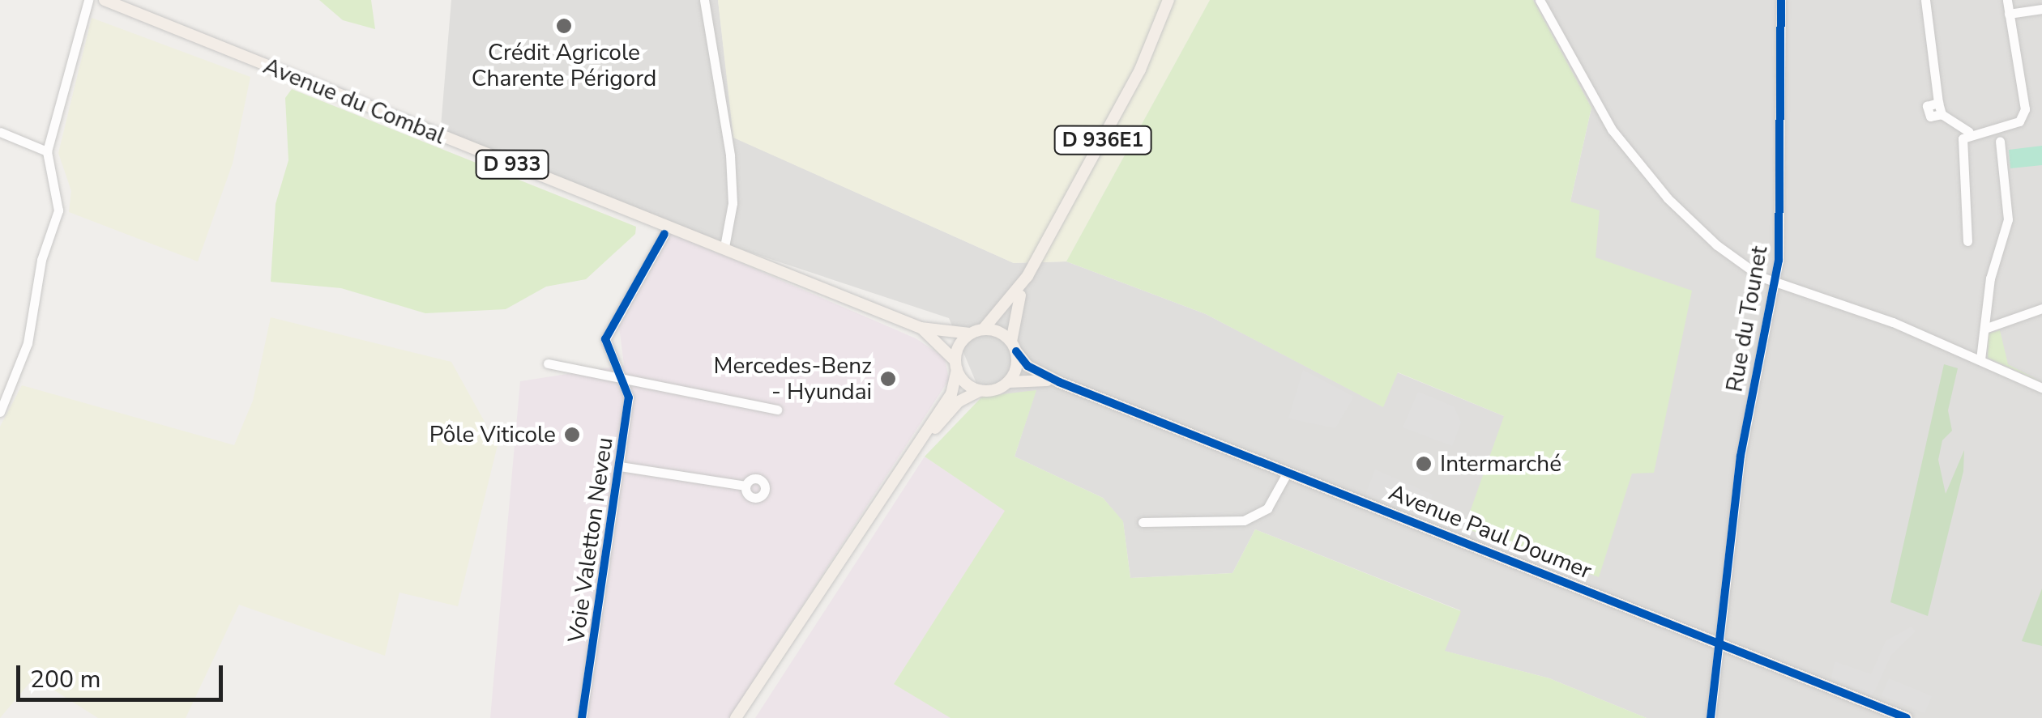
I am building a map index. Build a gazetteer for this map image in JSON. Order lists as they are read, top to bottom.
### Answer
{
  "streets": {
    "main road": [
      "Avenue du Combal",
      "D 936E1",
      "D 933",
      "Avenue Paul Doumer"
    ],
    "street": ["Rue du Tounet", "Voie Valetton Neveu"]
  },
  "crossings": [
    ["Avenue du Combal", "D 933"],
    ["D 936E1", "D 933"],
    ["Rue du Tounet", "Avenue Paul Doumer"]
  ],
  "places": [
    "Crédit Agricole Charente Périgord",
    "Mercedes-Benz - Hyundai",
    "Pôle Viticole",
    "Intermarché"
  ],
  "scale_bar": "200 m"
}
